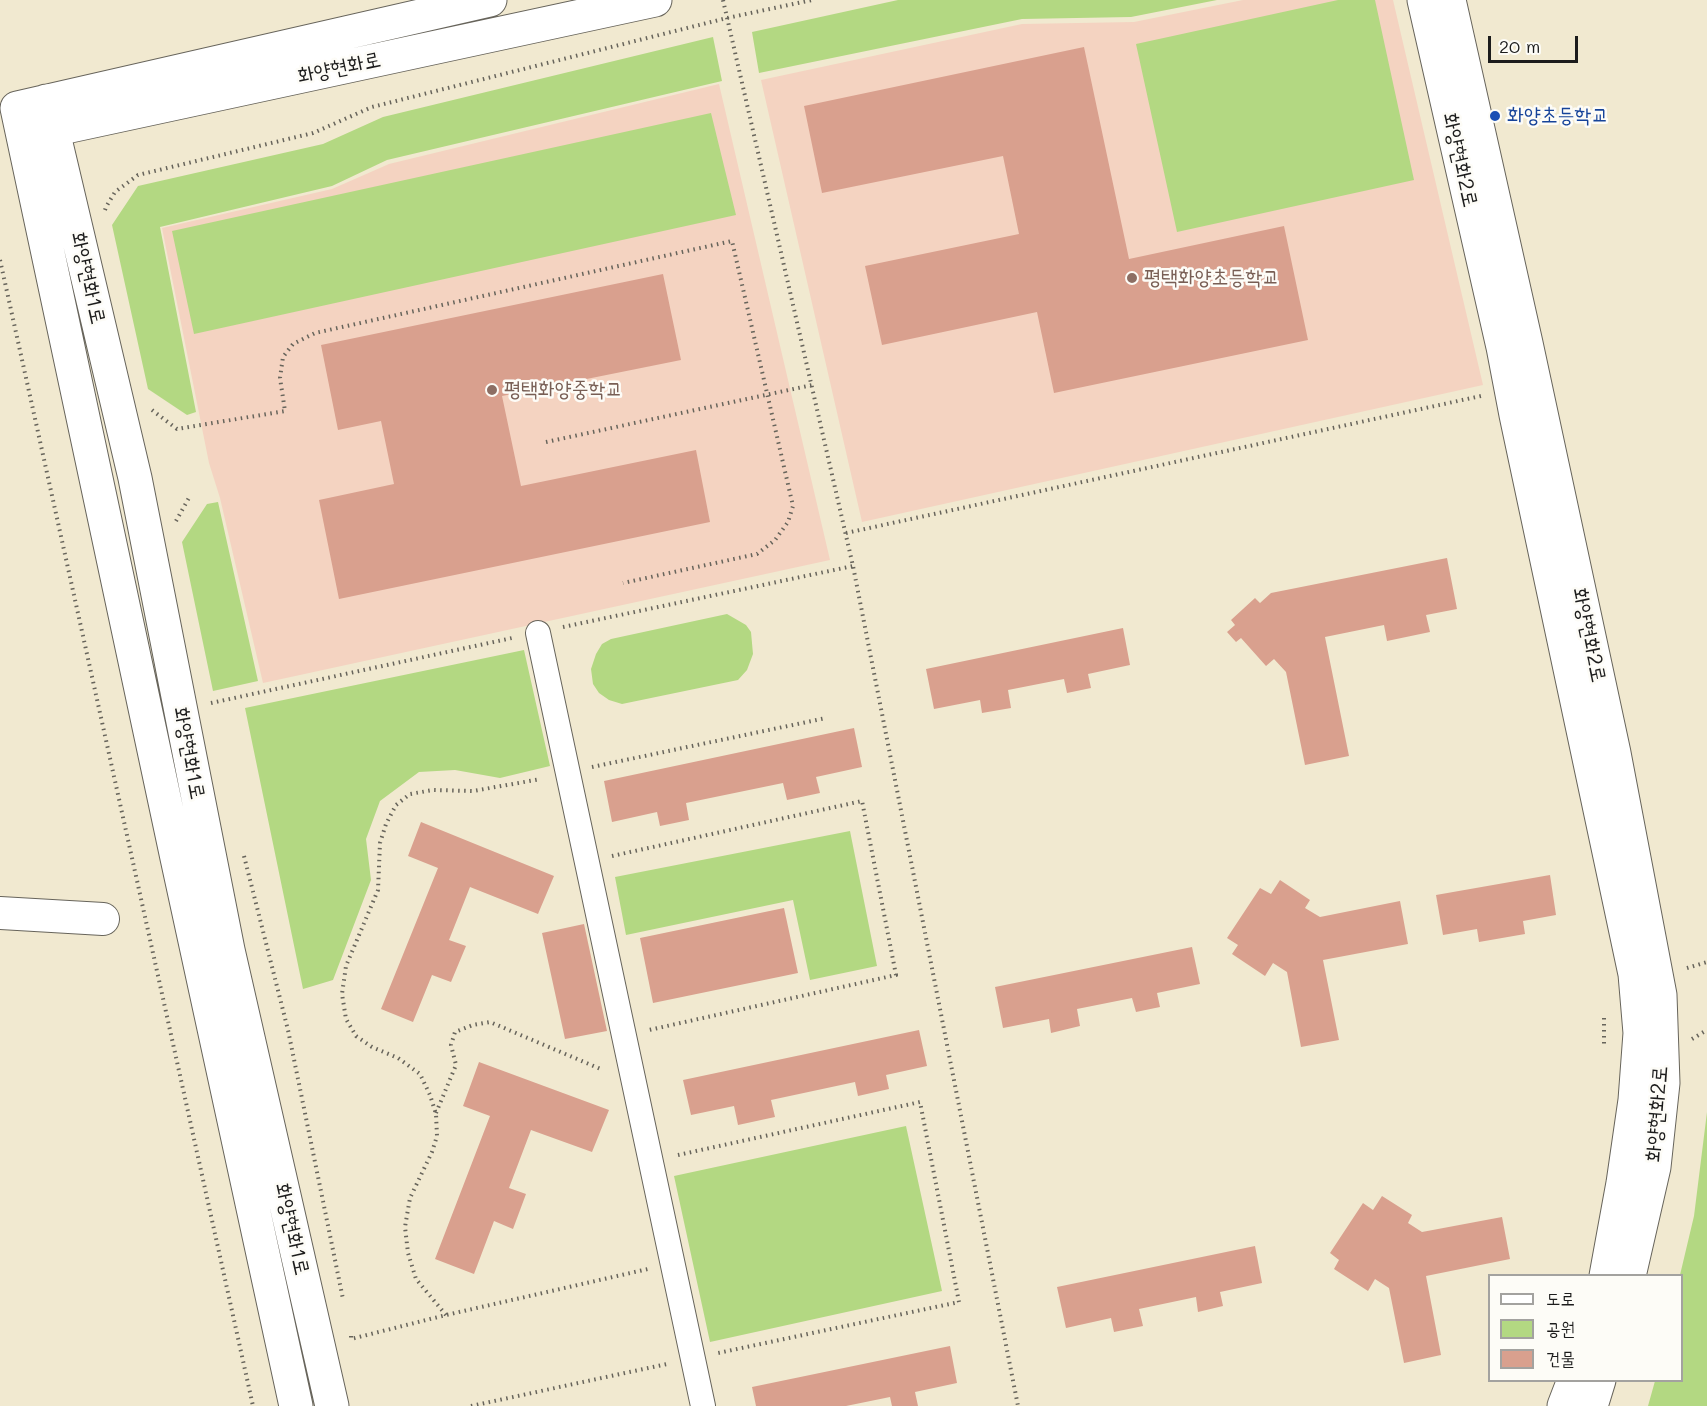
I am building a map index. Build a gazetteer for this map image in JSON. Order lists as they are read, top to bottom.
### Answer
{
  "streets": {
    "street": ["화양현화로", "화양현화2로", "화양현화1로"]
  },
  "crossings": [
    ["화양현화로", "화양현화1로"]
  ],
  "places": ["화양초등학교", "평택화양초등학교", "평택화양중학교"],
  "legend": ["도로", "공원", "건물"],
  "scale_bar": "20 m"
}
